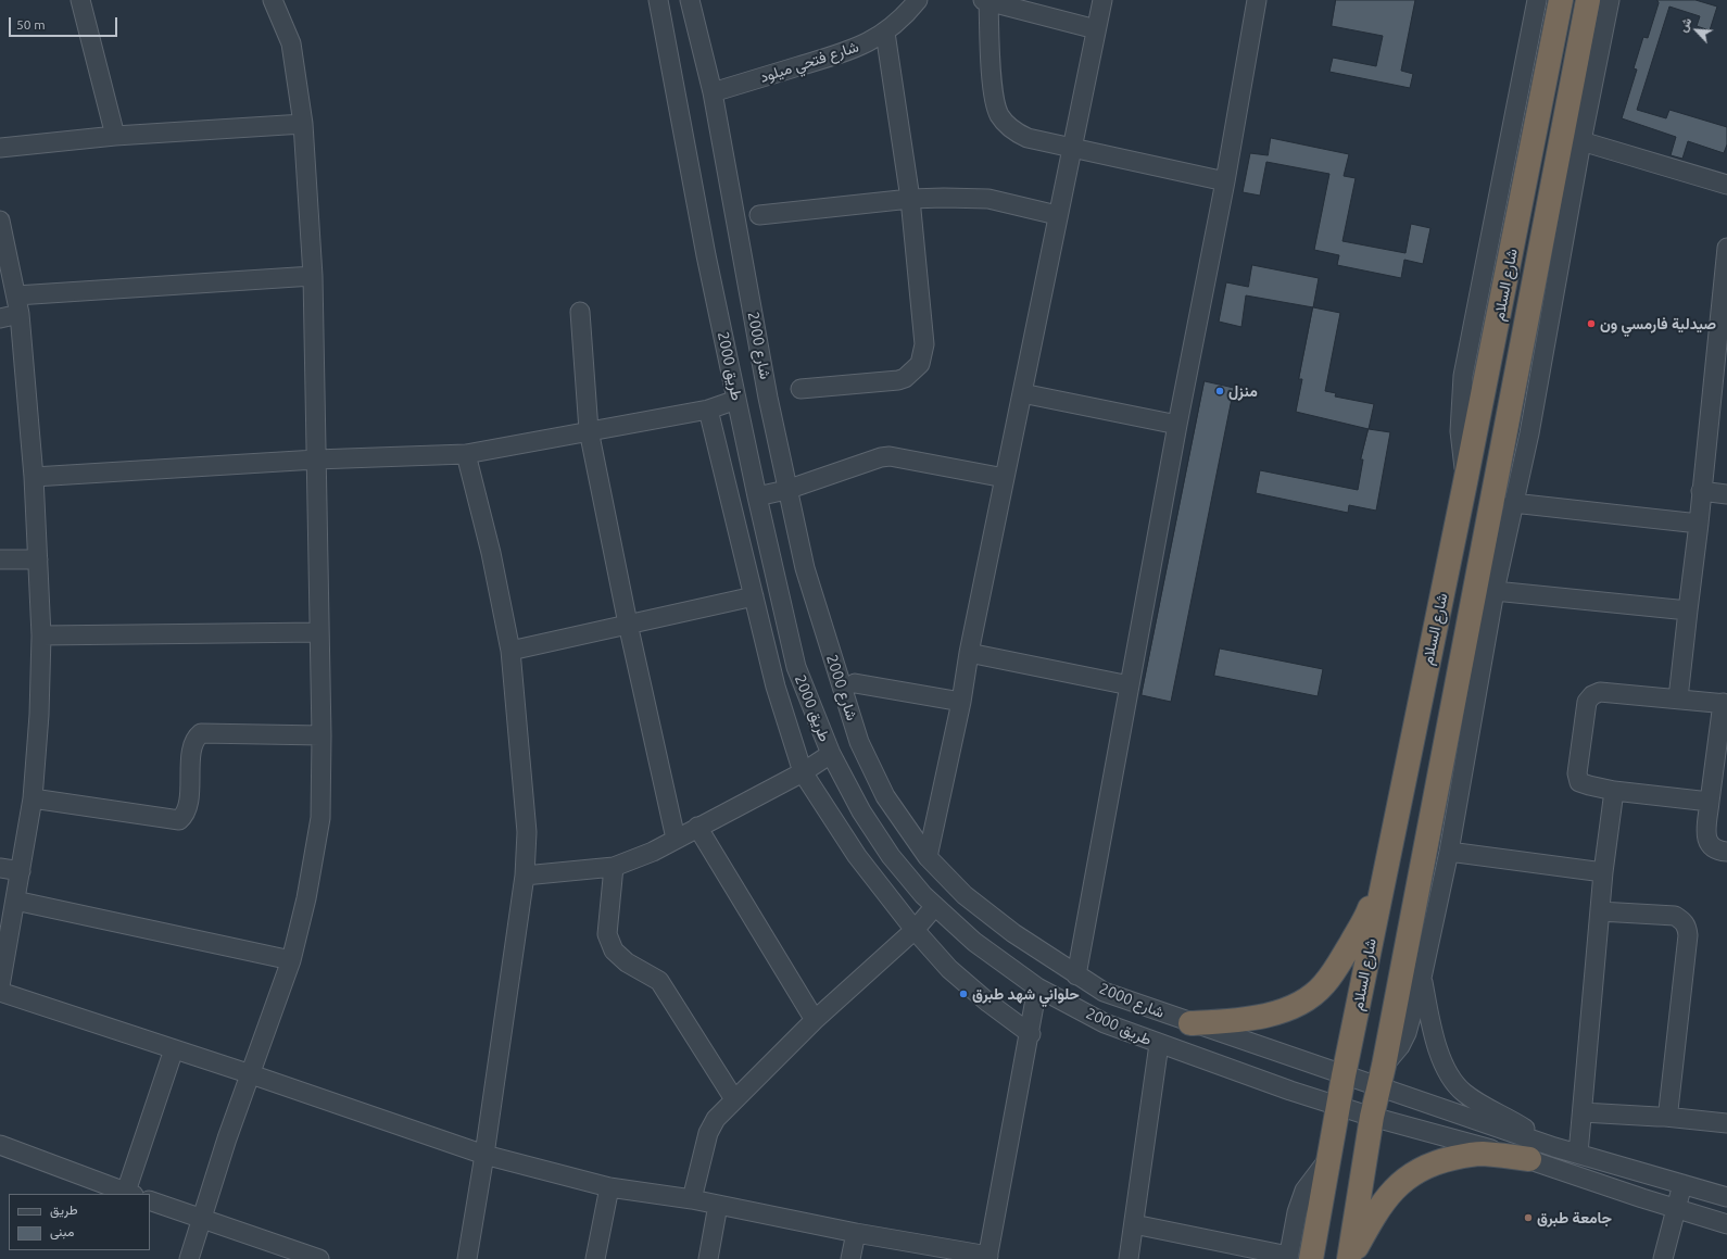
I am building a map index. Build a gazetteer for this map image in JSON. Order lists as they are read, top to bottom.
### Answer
{
  "streets": {
    "highway": ["شارع السلام"],
    "street": ["شارع فتحي ميلود", "شارع 2000", "طريق 2000"]
  },
  "crossings": [
    ["شارع فتحي ميلود", "شارع 2000"],
    ["شارع السلام", "شارع 2000"],
    ["شارع السلام", "طريق 2000"]
  ],
  "places": [
    "صيدلية فارمسي ون",
    "منزل",
    "حلواني شهد طبرق",
    "جامعة طبرق"
  ],
  "legend": ["طريق", "مبنى"],
  "scale_bar": "50 m",
  "north": "top left"
}
